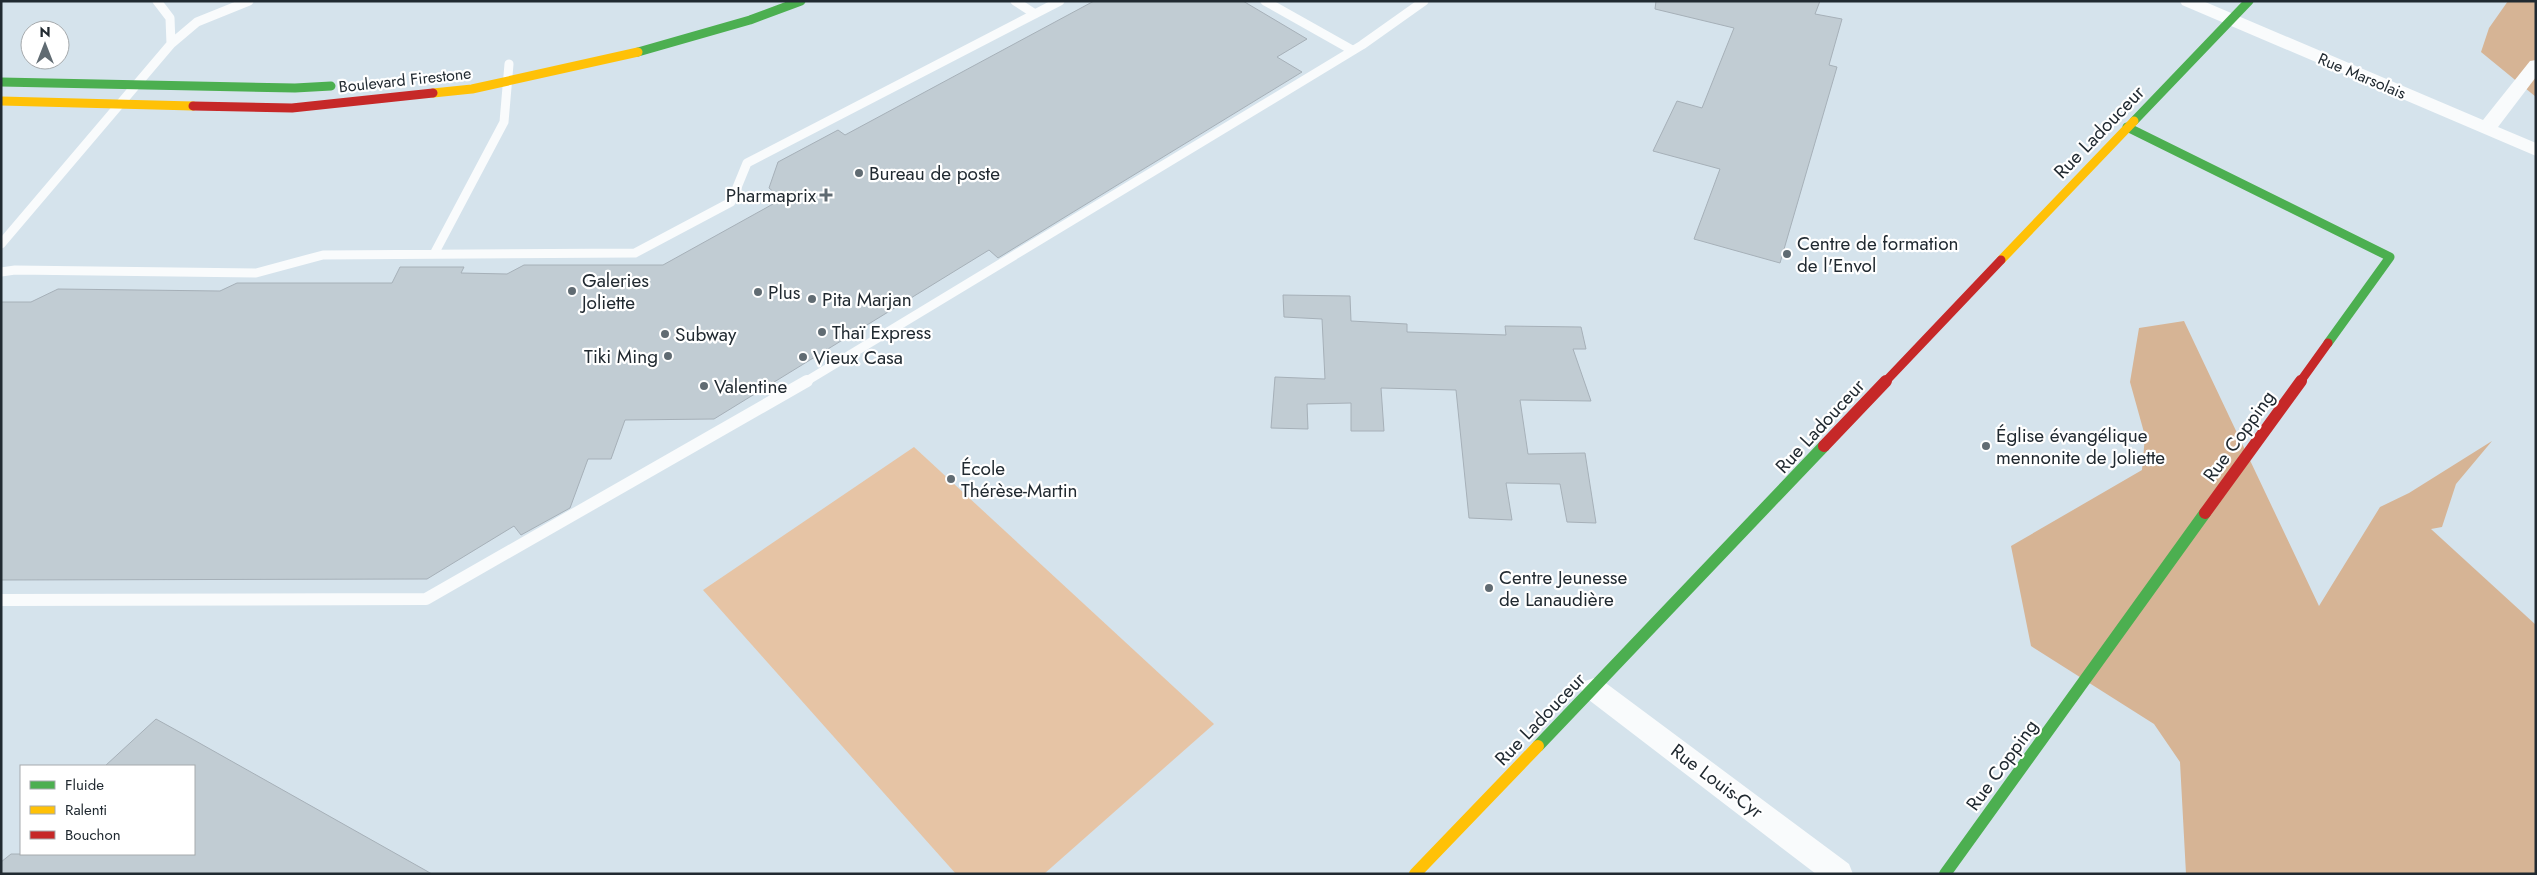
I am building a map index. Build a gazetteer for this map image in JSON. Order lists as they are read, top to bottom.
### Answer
{
  "streets": {
    "street": [
      "Rue Marsolais",
      "Boulevard Firestone",
      "Rue Ladouceur",
      "Rue Copping",
      "Rue Louis-Cyr"
    ]
  },
  "crossings": [
    ["Rue Marsolais", "Rue Ladouceur"],
    ["Rue Ladouceur", "Rue Copping"],
    ["Rue Ladouceur", "Rue Louis-Cyr"]
  ],
  "places": {
    "other": [
      "Bureau de poste",
      "Centre de formation de l'Envol",
      "Galeries Joliette",
      "Plus",
      "Pita Marjan",
      "Thaï Express",
      "Subway",
      "Tiki Ming",
      "Vieux Casa",
      "Valentine",
      "Église évangélique mennonite de Joliette",
      "École Thérèse-Martin",
      "Centre Jeunesse de Lanaudière"
    ],
    "health": ["Pharmaprix"]
  },
  "legend": ["Fluide", "Ralenti", "Bouchon"],
  "north": "top"
}
